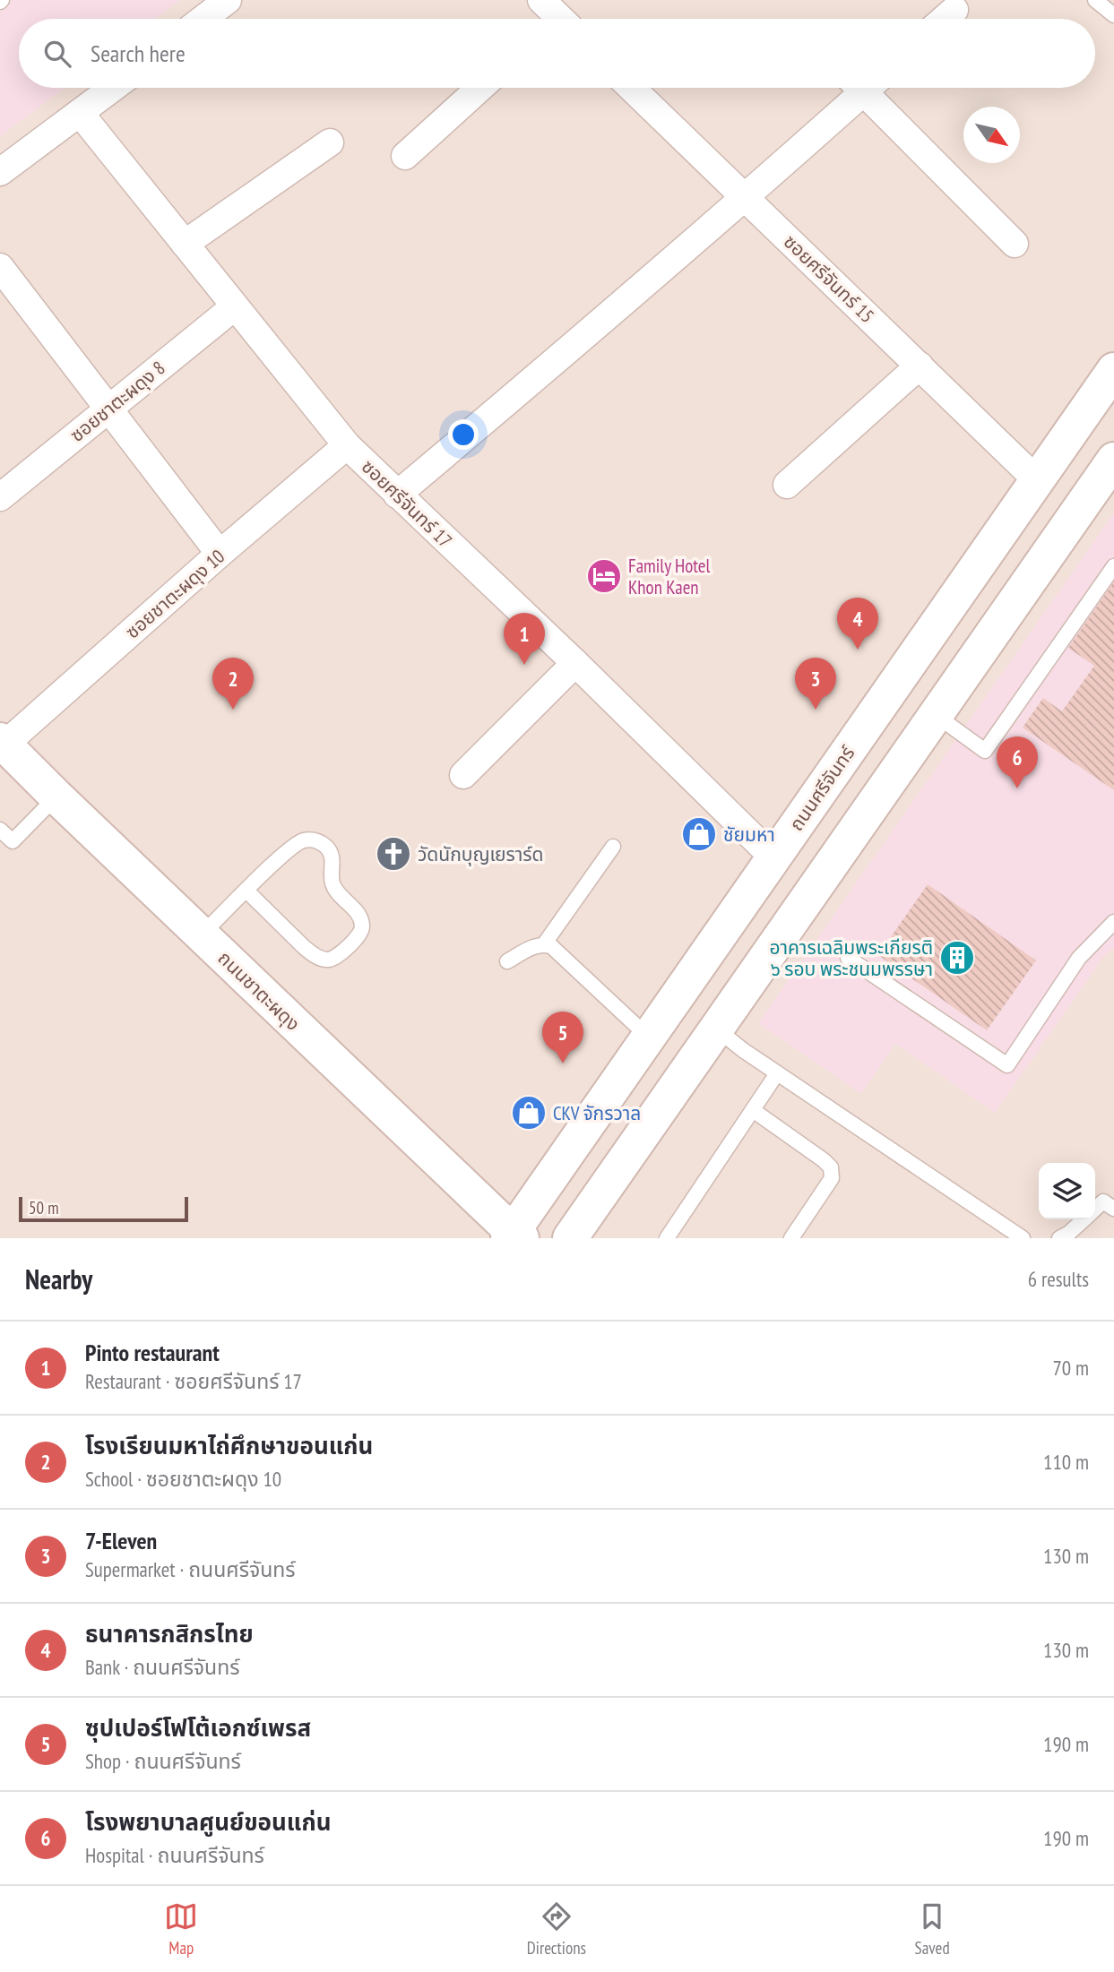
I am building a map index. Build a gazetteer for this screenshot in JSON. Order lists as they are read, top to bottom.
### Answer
{
  "streets": {
    "main road": ["ถนนศรีจันทร์", "ถนนชาตะผดุง"],
    "street": [
      "ซอยศรีจันทร์ 15",
      "ซอยชาตะผดุง 8",
      "ซอยศรีจันทร์ 17",
      "ซอยชาตะผดุง 10"
    ]
  },
  "crossings": [
    ["ซอยศรีจันทร์ 15", "ถนนศรีจันทร์"],
    ["ซอยชาตะผดุง 8", "ซอยศรีจันทร์ 17"],
    ["ซอยศรีจันทร์ 17", "ซอยชาตะผดุง 10"],
    ["ซอยศรีจันทร์ 17", "ถนนศรีจันทร์"],
    ["ซอยชาตะผดุง 10", "ถนนชาตะผดุง"],
    ["ถนนศรีจันทร์", "ถนนชาตะผดุง"]
  ],
  "places": {
    "hotel": ["Family Hotel Khon Kaen"],
    "shop": ["ชัยมหา", "CKV จักรวาล"],
    "church": ["วัดนักบุญเยราร์ด"],
    "building": ["อาคารเฉลิมพระเกียรติ ๖ รอบ พระชนมพรรษา"]
  },
  "scale_bar": "50 m",
  "north": "bottom right",
  "page": {
    "search": "Search here",
    "pins": [
      "4",
      "1",
      "2",
      "3",
      "6",
      "5"
    ],
    "scale": "50 m",
    "heading": ["Nearby", "6 results"],
    "list": [
      {
        "mark": "1",
        "name": "Pinto restaurant",
        "note": "Restaurant · ซอยศรีจันทร์ 17",
        "value": "70 m"
      },
      {
        "mark": "2",
        "name": "โรงเรียนมหาไถ่ศึกษาขอนแก่น",
        "note": "School · ซอยชาตะผดุง 10",
        "value": "110 m"
      },
      {
        "mark": "3",
        "name": "7-Eleven",
        "note": "Supermarket · ถนนศรีจันทร์",
        "value": "130 m"
      },
      {
        "mark": "4",
        "name": "ธนาคารกสิกรไทย",
        "note": "Bank · ถนนศรีจันทร์",
        "value": "130 m"
      },
      {
        "mark": "5",
        "name": "ซุปเปอร์โฟโต้เอกซ์เพรส",
        "note": "Shop · ถนนศรีจันทร์",
        "value": "190 m"
      },
      {
        "mark": "6",
        "name": "โรงพยาบาลศูนย์ขอนแก่น",
        "note": "Hospital · ถนนศรีจันทร์",
        "value": "190 m"
      }
    ],
    "nav": ["Map", "Directions", "Saved"]
  }
}
